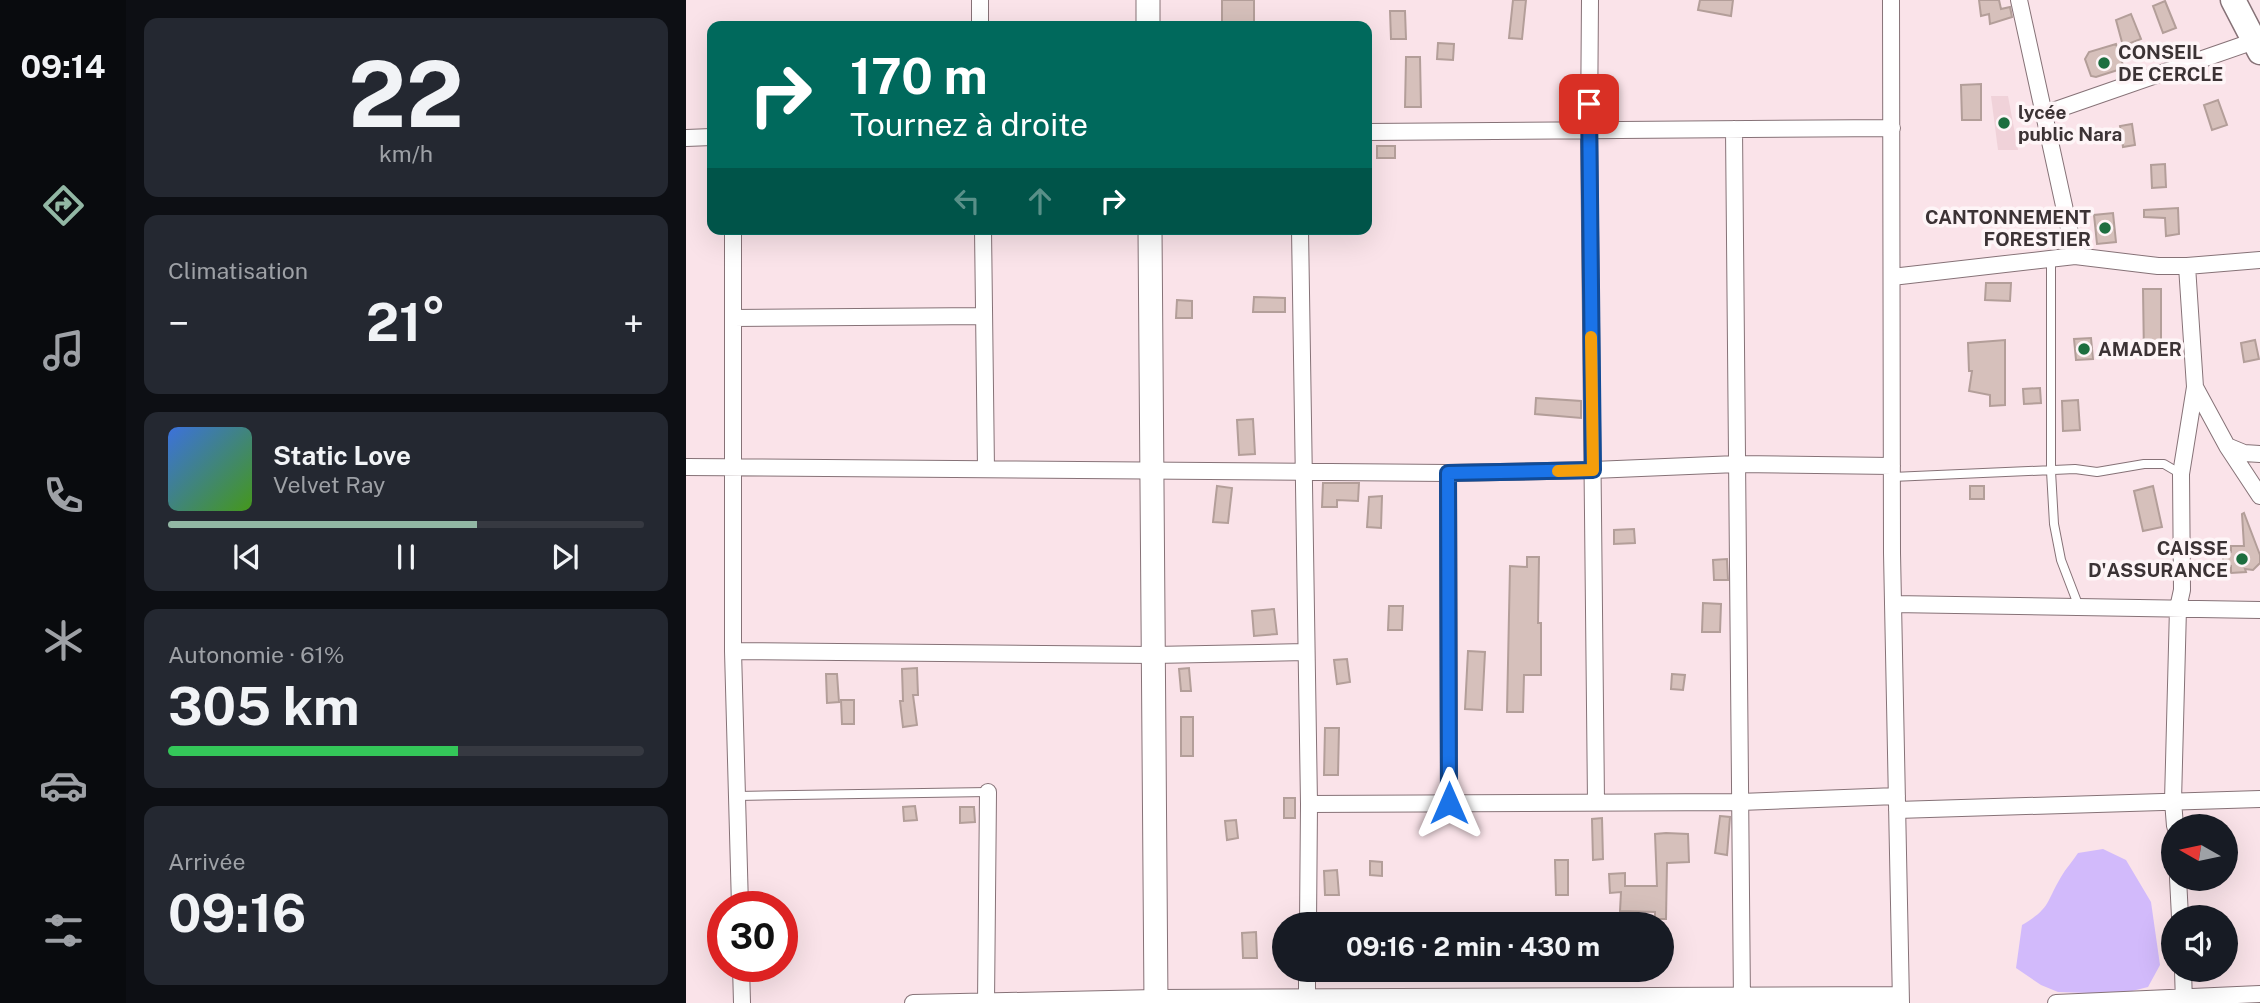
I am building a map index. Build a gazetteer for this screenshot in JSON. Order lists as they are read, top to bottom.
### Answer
{
  "places": [
    "CONSEIL DE CERCLE",
    "lycée public Nara",
    "CANTONNEMENT FORESTIER",
    "AMADER",
    "CAISSE D'ASSURANCE"
  ],
  "north": "left",
  "page": {
    "tabs": "09:14",
    "tile": [
      ["22", "km/h"],
      "Climatisation",
      ["Autonomie · 61%", "305 km"],
      ["Arrivée", "09:16"]
    ],
    "turn": ["170 m", "Tournez à droite"],
    "heat": ["−", "21°", "+"],
    "song": ["Static Love", "Velvet Ray"],
    "limit": "30",
    "trip": "09:16 · 2 min · 430 m"
  }
}
